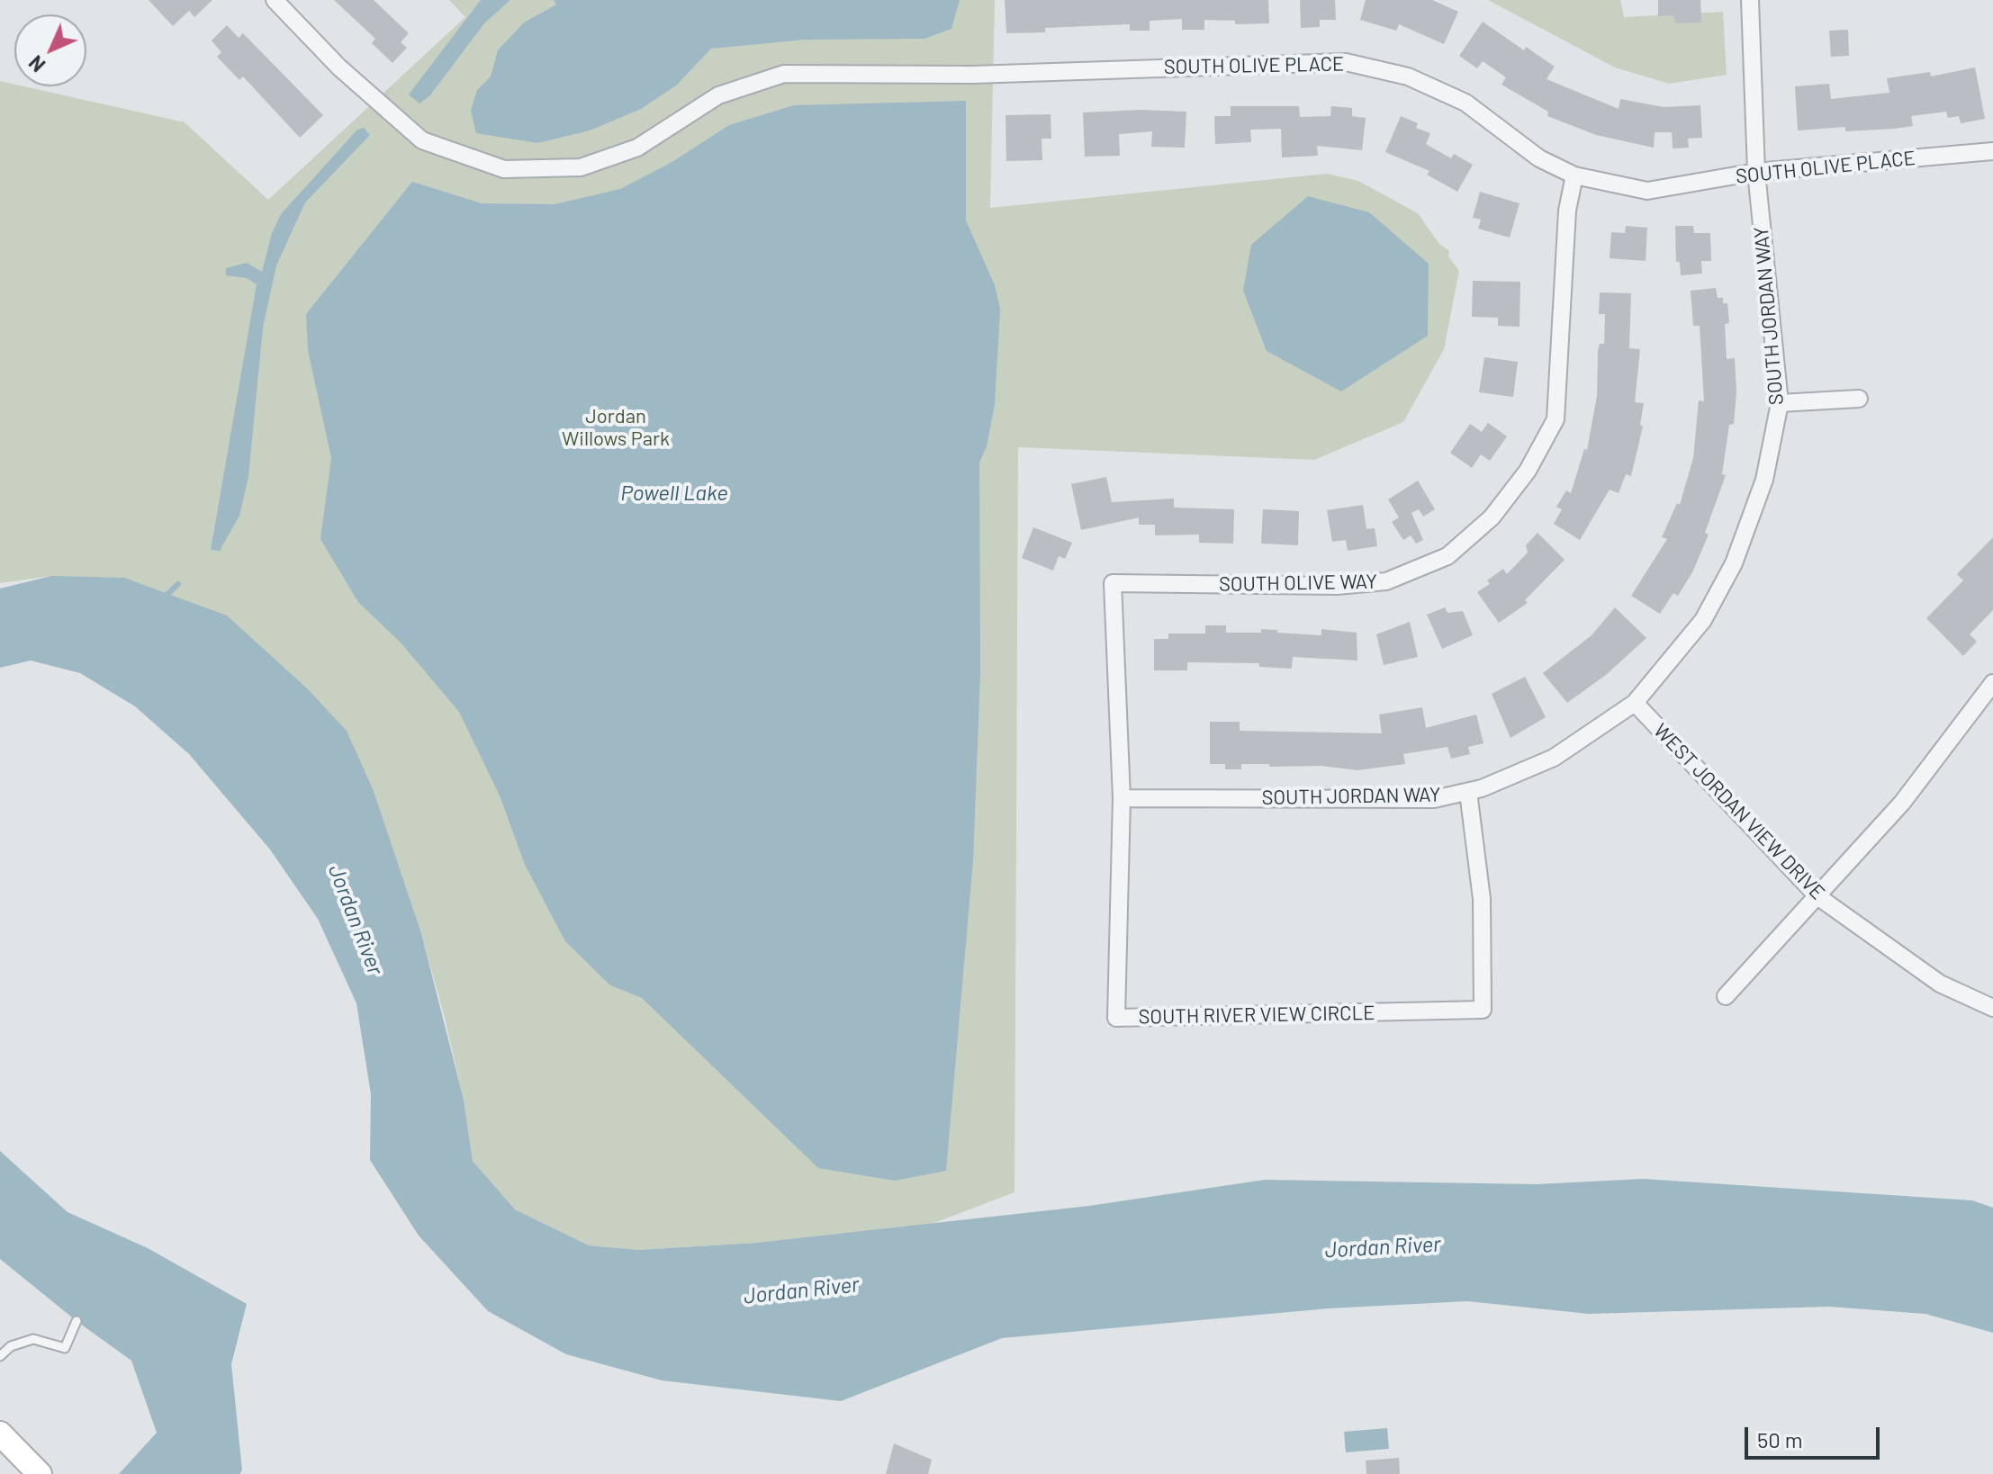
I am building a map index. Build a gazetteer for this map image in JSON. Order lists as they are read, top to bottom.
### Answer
{
  "streets": {
    "street": [
      "SOUTH OLIVE PLACE",
      "SOUTH JORDAN WAY",
      "SOUTH OLIVE WAY",
      "WEST JORDAN VIEW DRIVE",
      "SOUTH RIVER VIEW CIRCLE"
    ]
  },
  "crossings": [
    ["SOUTH OLIVE PLACE", "SOUTH JORDAN WAY"],
    ["SOUTH OLIVE PLACE", "SOUTH OLIVE WAY"],
    ["SOUTH JORDAN WAY", "WEST JORDAN VIEW DRIVE"],
    ["SOUTH JORDAN WAY", "SOUTH RIVER VIEW CIRCLE"],
    ["SOUTH OLIVE WAY", "SOUTH RIVER VIEW CIRCLE"]
  ],
  "water": ["Powell Lake", "Jordan River"],
  "parks": ["Jordan Willows Park"],
  "scale_bar": "50 m",
  "north": "bottom left"
}
